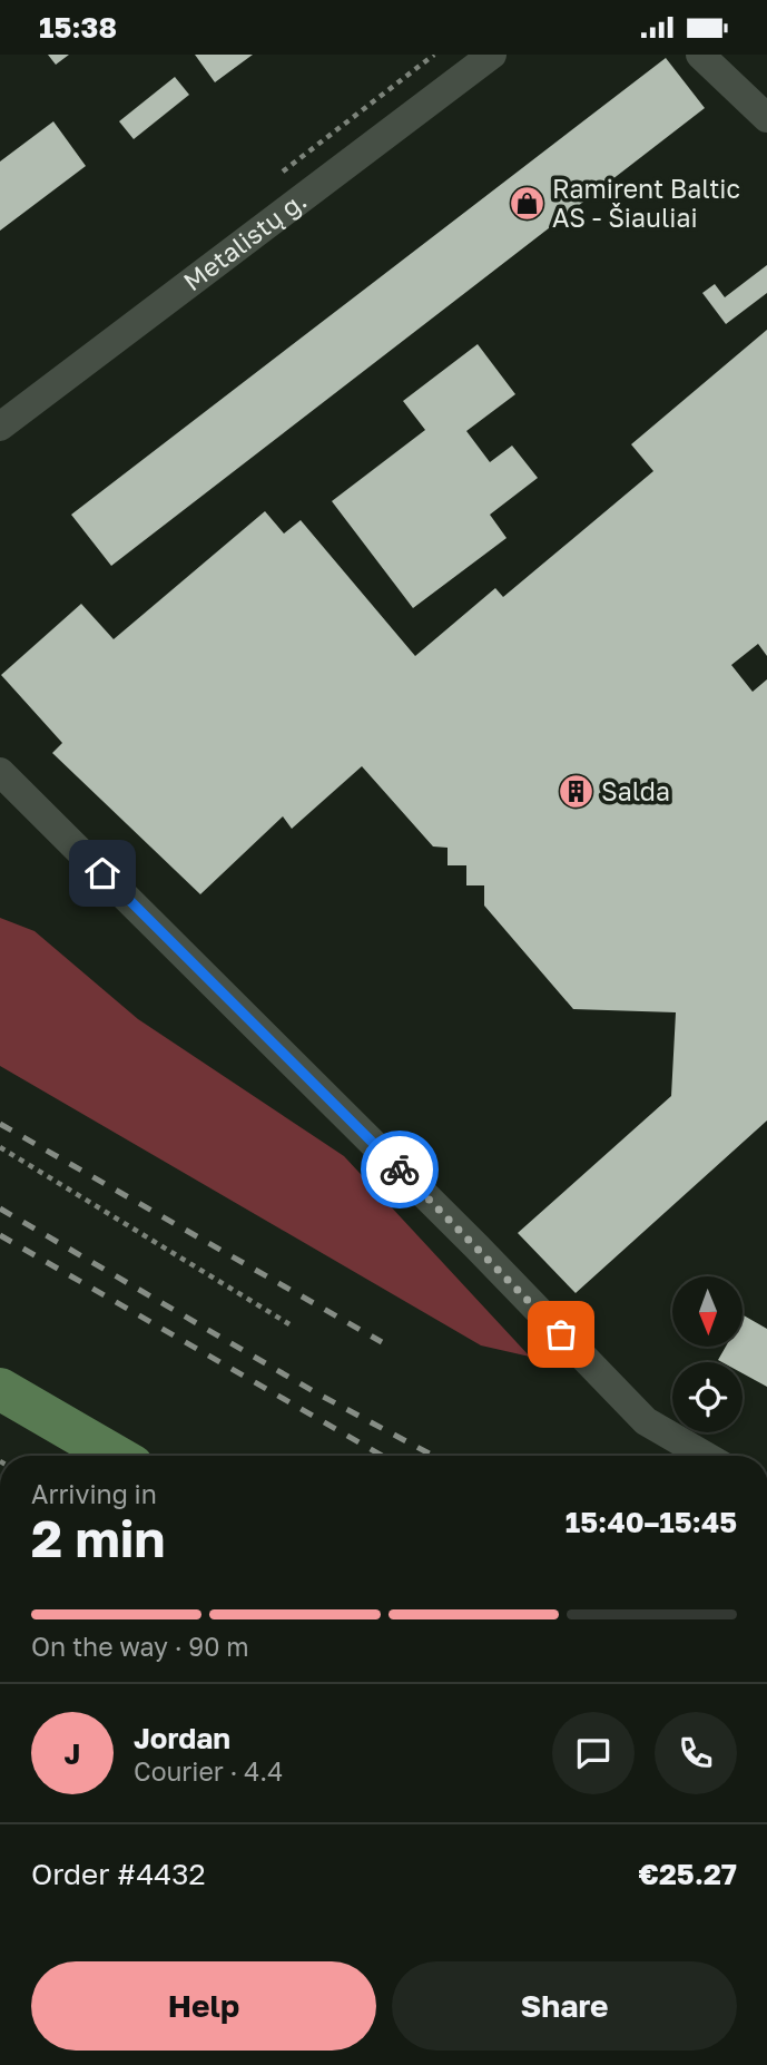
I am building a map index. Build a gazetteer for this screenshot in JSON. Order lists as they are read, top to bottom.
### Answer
{
  "streets": {
    "street": ["Metalistų g."]
  },
  "places": {
    "shop": ["Ramirent Baltic AS - Šiauliai"],
    "building": ["Salda"]
  },
  "north": "bottom",
  "page": {
    "status": "15:38",
    "heading": ["2 min", "Arriving in", "15:40–15:45"],
    "panel": [
      "Jordan",
      "Courier · 4.4",
      "Order #4432",
      "€25.27"
    ],
    "bar": "On the way · 90 m",
    "round": "J",
    "buttons": ["Help", "Share"]
  }
}
